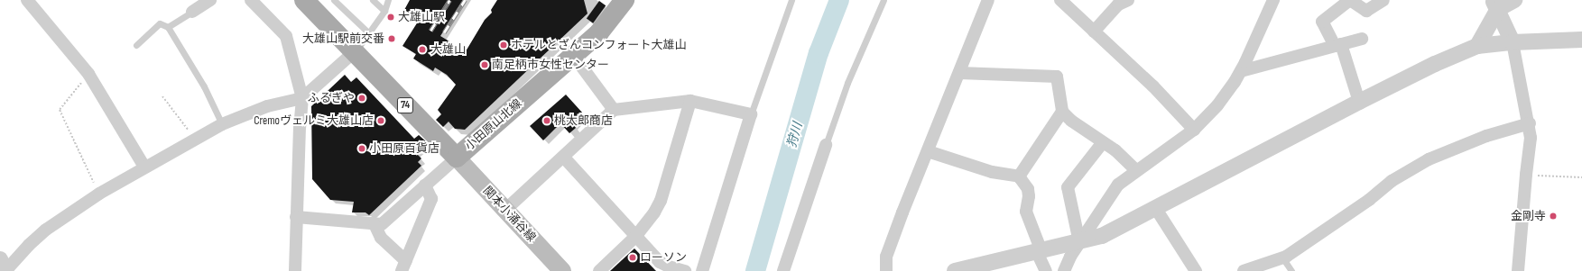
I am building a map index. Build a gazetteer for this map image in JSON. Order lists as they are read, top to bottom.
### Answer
{
  "streets": {
    "main road": ["74", "小田原山北線", "関本小涌谷線"]
  },
  "crossings": [
    ["小田原山北線", "関本小涌谷線"]
  ],
  "water": ["狩川"],
  "places": [
    "大雄山駅",
    "大雄山駅前交番",
    "ホテルとざんコンフォート大雄山",
    "大雄山",
    "南足柄市女性センター",
    "ふるぎや",
    "Cremoヴェルミ大雄山店",
    "桃太郎商店",
    "小田原百貨店",
    "金剛寺",
    "ローソン"
  ]
}
